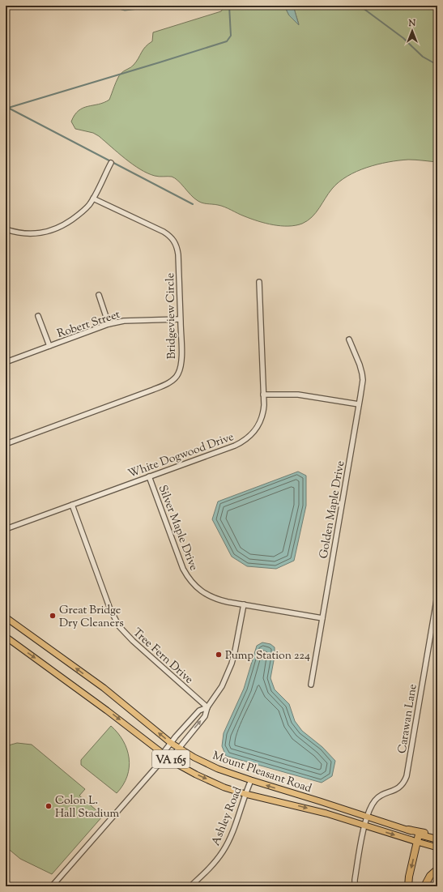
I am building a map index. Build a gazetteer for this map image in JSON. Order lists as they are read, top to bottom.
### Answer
{
  "streets": {
    "highway": ["VA 165", "Mount Pleasant Road"],
    "street": [
      "Bridgeview Circle",
      "Robert Street",
      "White Dogwood Drive",
      "Golden Maple Drive",
      "Silver Maple Drive",
      "Tree Fern Drive",
      "Carawan Lane",
      "Ashley Road"
    ]
  },
  "crossings": [
    ["Bridgeview Circle", "Robert Street"],
    ["White Dogwood Drive", "Silver Maple Drive"],
    ["White Dogwood Drive", "Tree Fern Drive"],
    ["Golden Maple Drive", "Silver Maple Drive"],
    ["Carawan Lane", "Mount Pleasant Road"],
    ["Mount Pleasant Road", "Ashley Road"]
  ],
  "places": ["Great Bridge Dry Cleaners", "Pump Station 224", "Colon L. Hall Stadium"],
  "north": "top"
}
